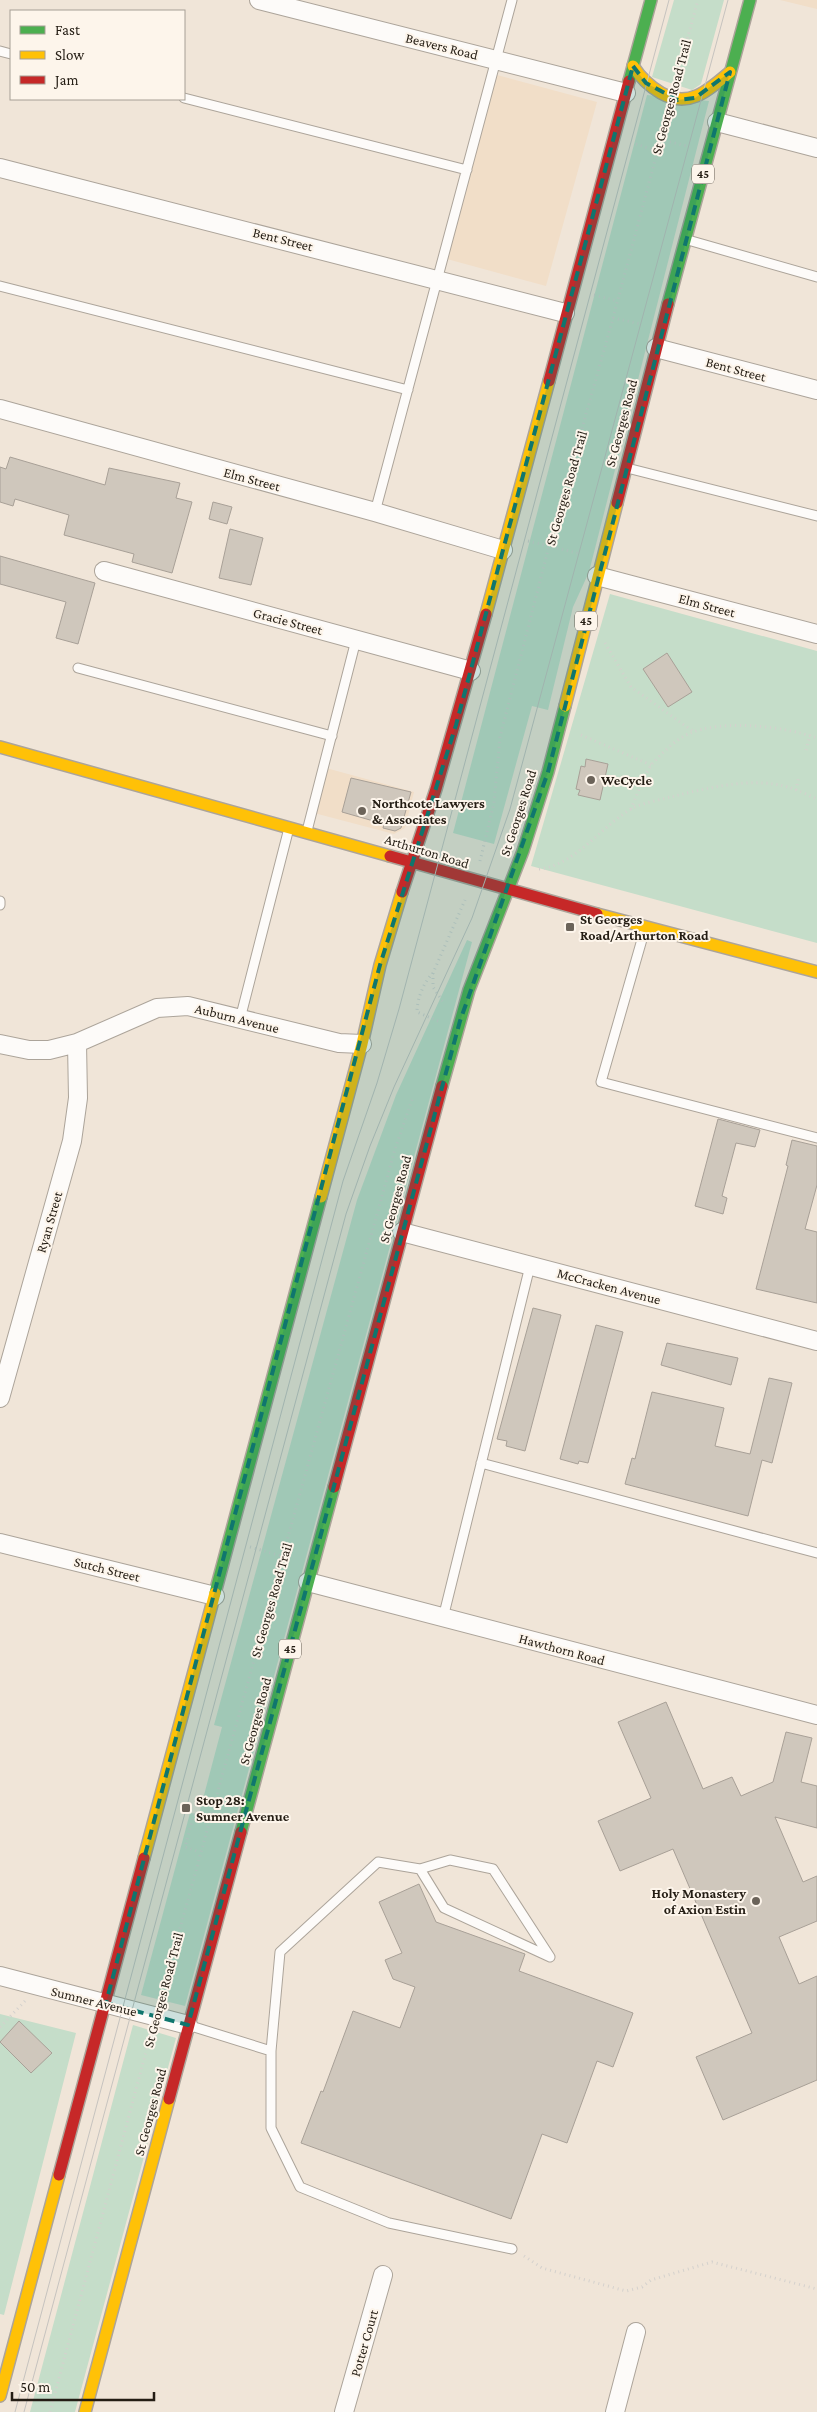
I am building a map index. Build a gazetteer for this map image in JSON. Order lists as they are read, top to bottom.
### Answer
{
  "streets": {
    "main road": ["45", "St Georges Road", "Arthurton Road"],
    "street": [
      "Beavers Road",
      "Bent Street",
      "Elm Street",
      "Gracie Street",
      "Auburn Avenue",
      "Ryan Street",
      "McCracken Avenue",
      "Sutch Street",
      "Hawthorn Road",
      "Sumner Avenue",
      "Potter Court"
    ],
    "path": ["St Georges Road Trail"]
  },
  "crossings": [
    ["St Georges Road Trail", "Arthurton Road"],
    ["St Georges Road Trail", "Sumner Avenue"],
    ["Bent Street", "St Georges Road"],
    ["St Georges Road", "Elm Street"],
    ["St Georges Road", "Arthurton Road"],
    ["St Georges Road", "McCracken Avenue"],
    ["St Georges Road", "Hawthorn Road"],
    ["St Georges Road", "Sumner Avenue"],
    ["Auburn Avenue", "Ryan Street"]
  ],
  "places": {
    "other": ["WeCycle", "Northcote Lawyers & Associates", "Holy Monastery of Axion Estin"],
    "transit": ["St Georges Road/Arthurton Road", "Stop 28: Sumner Avenue"]
  },
  "legend": ["Fast", "Slow", "Jam"],
  "scale_bar": "50 m"
}
